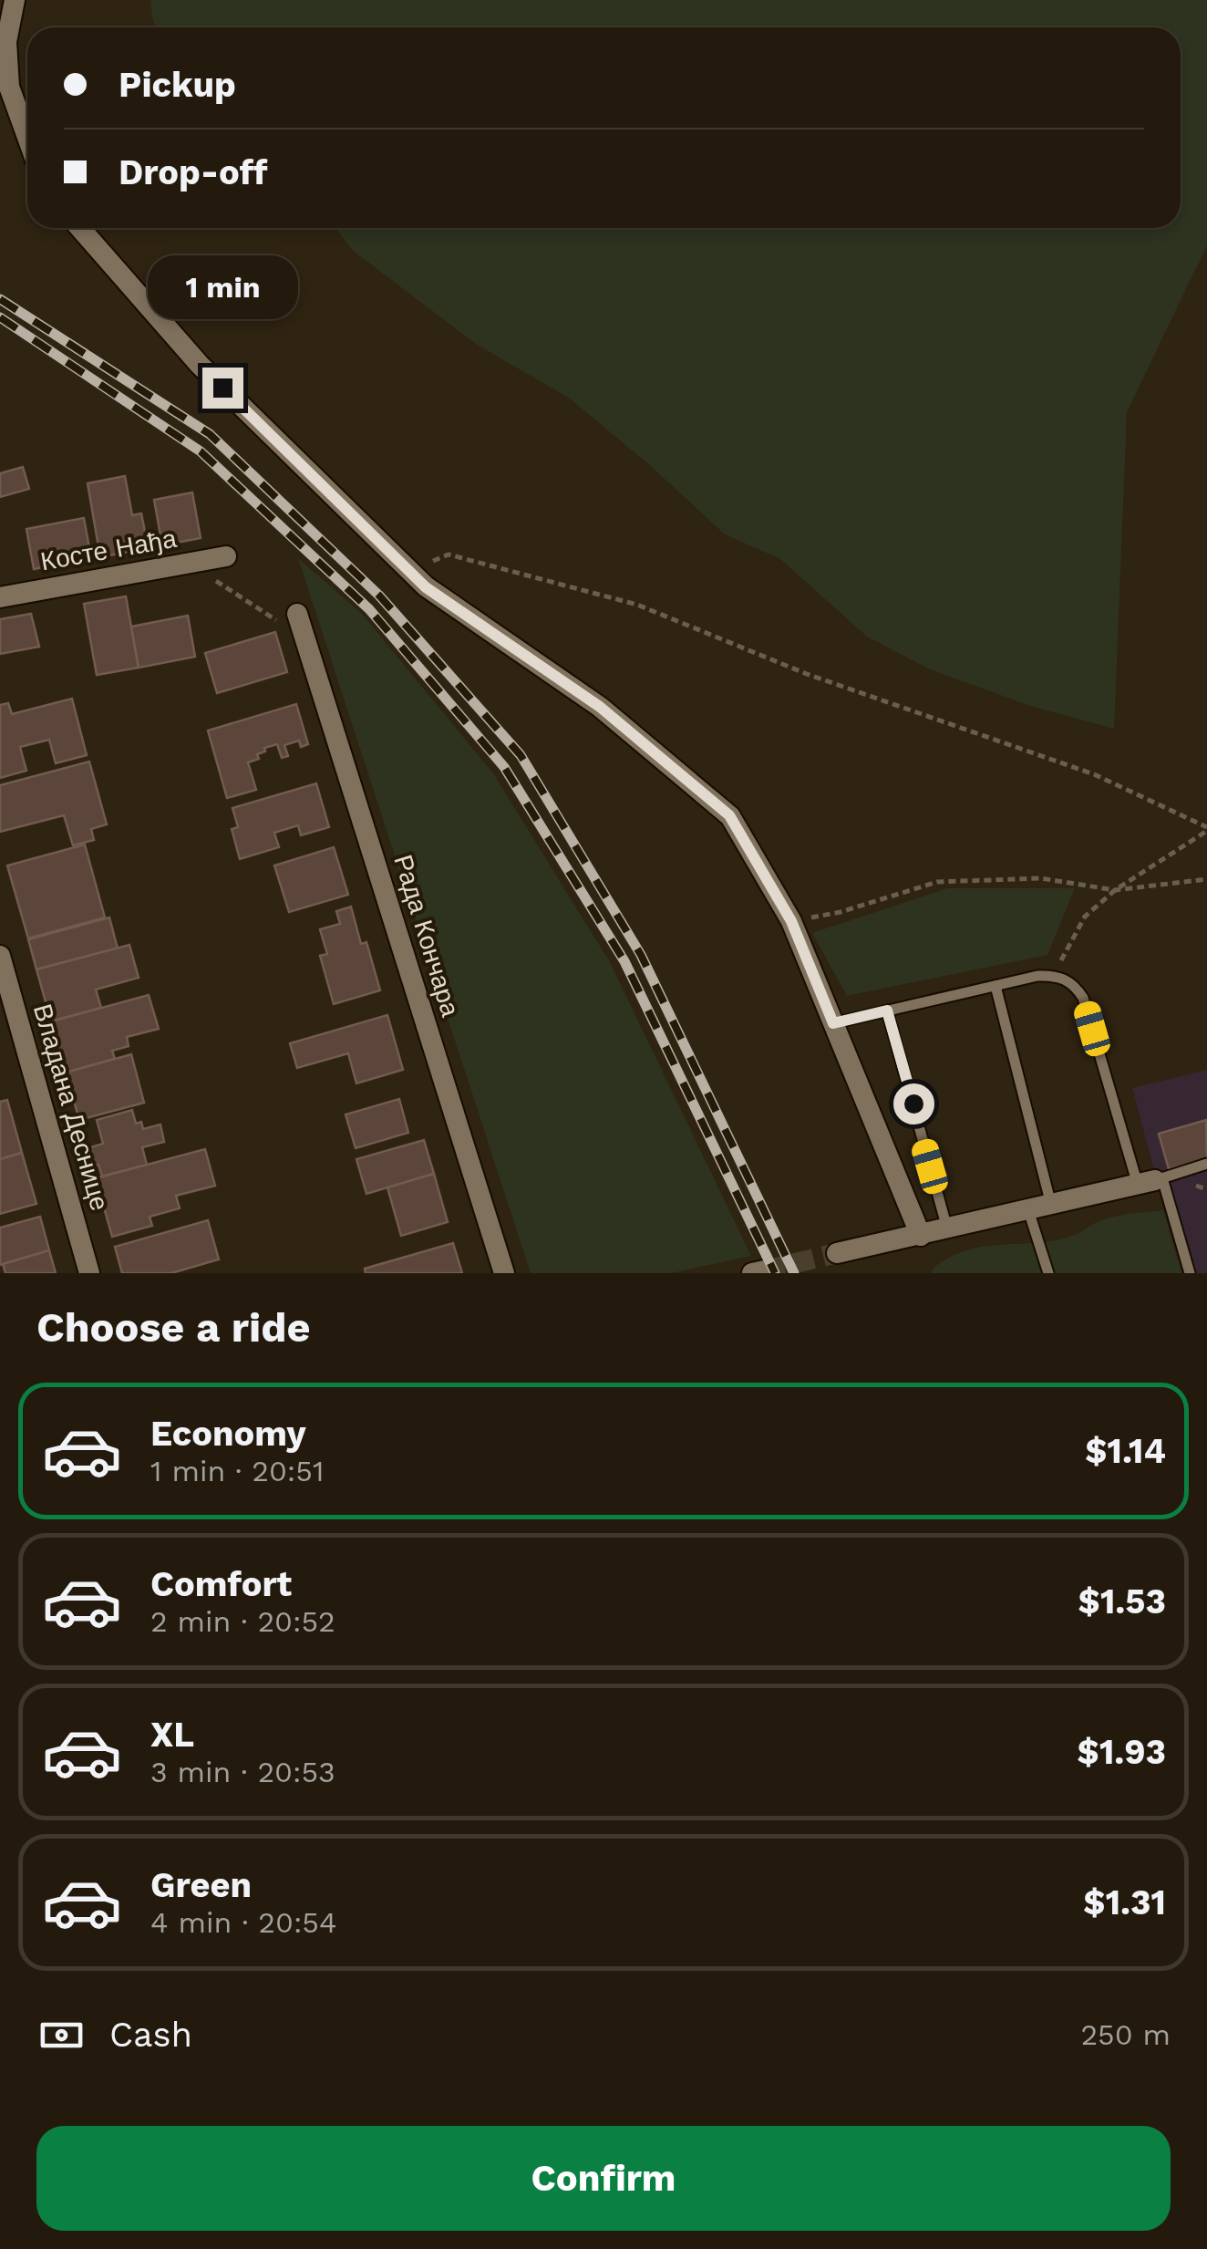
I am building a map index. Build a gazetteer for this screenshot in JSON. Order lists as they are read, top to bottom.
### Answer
{
  "streets": {
    "street": ["Косте Нађа", "Рада Кончара", "Владана Деснице"]
  },
  "page": {
    "banner": ["Pickup", "Drop-off"],
    "bubble": "1 min",
    "heading": "Choose a ride",
    "list": [
      {
        "name": "Economy",
        "note": "1 min · 20:51",
        "value": "$1.14"
      },
      {
        "name": "Comfort",
        "note": "2 min · 20:52",
        "value": "$1.53"
      },
      {
        "name": "XL",
        "note": "3 min · 20:53",
        "value": "$1.93"
      },
      {
        "name": "Green",
        "note": "4 min · 20:54",
        "value": "$1.31"
      }
    ],
    "pay": ["Cash", "250 m"],
    "buttons": "Confirm"
  }
}
